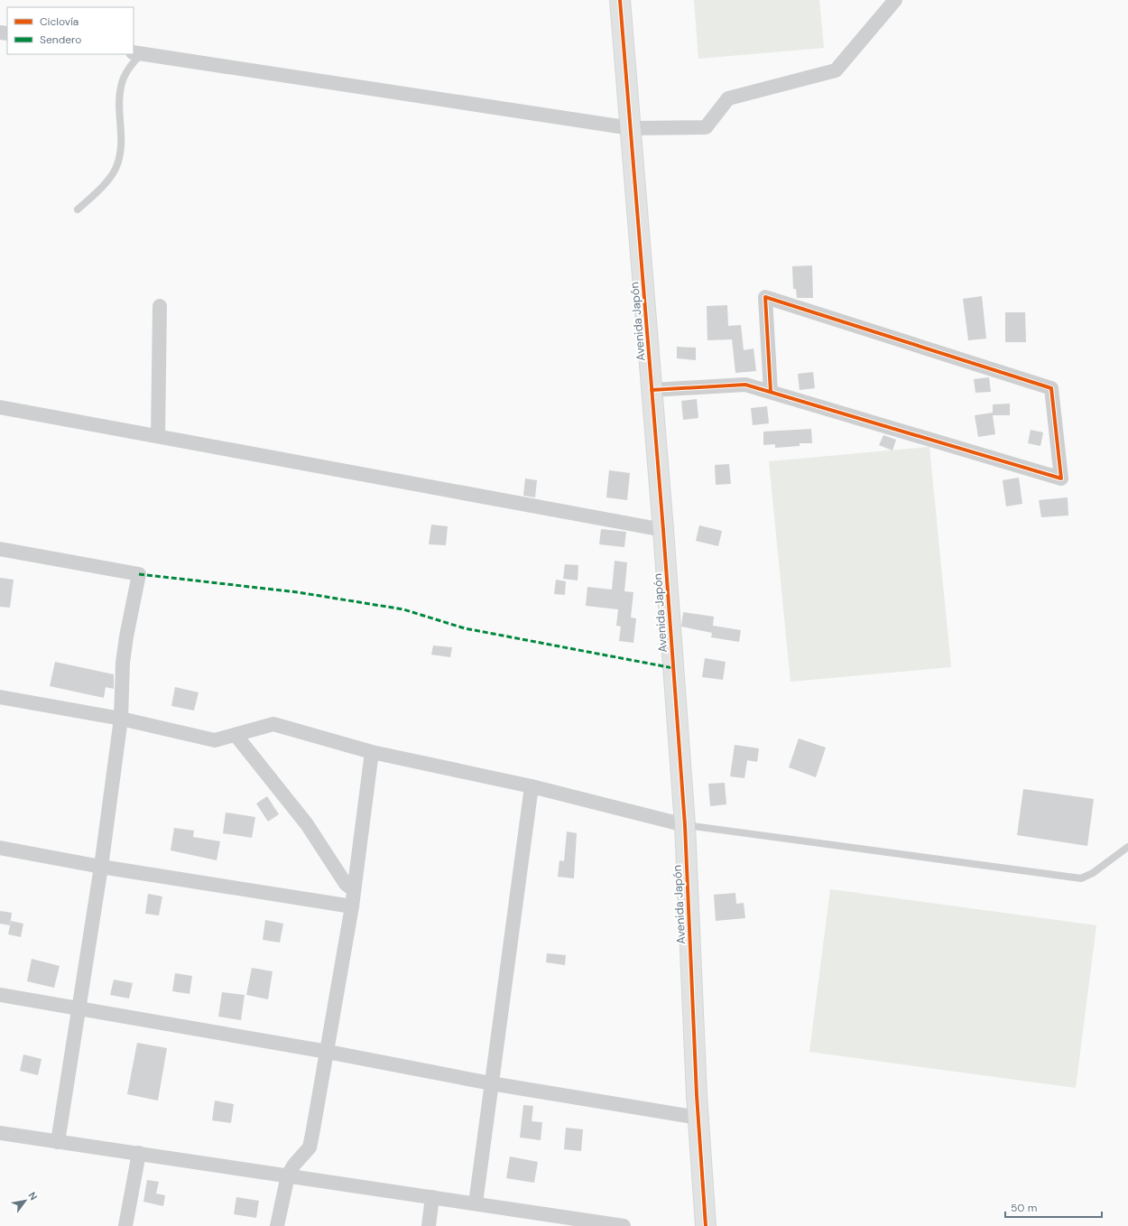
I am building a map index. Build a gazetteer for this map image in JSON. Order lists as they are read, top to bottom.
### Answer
{
  "streets": {
    "street": ["Avenida Japón"]
  },
  "legend": ["Ciclovía", "Sendero"],
  "scale_bar": "50 m",
  "north": "top right"
}
